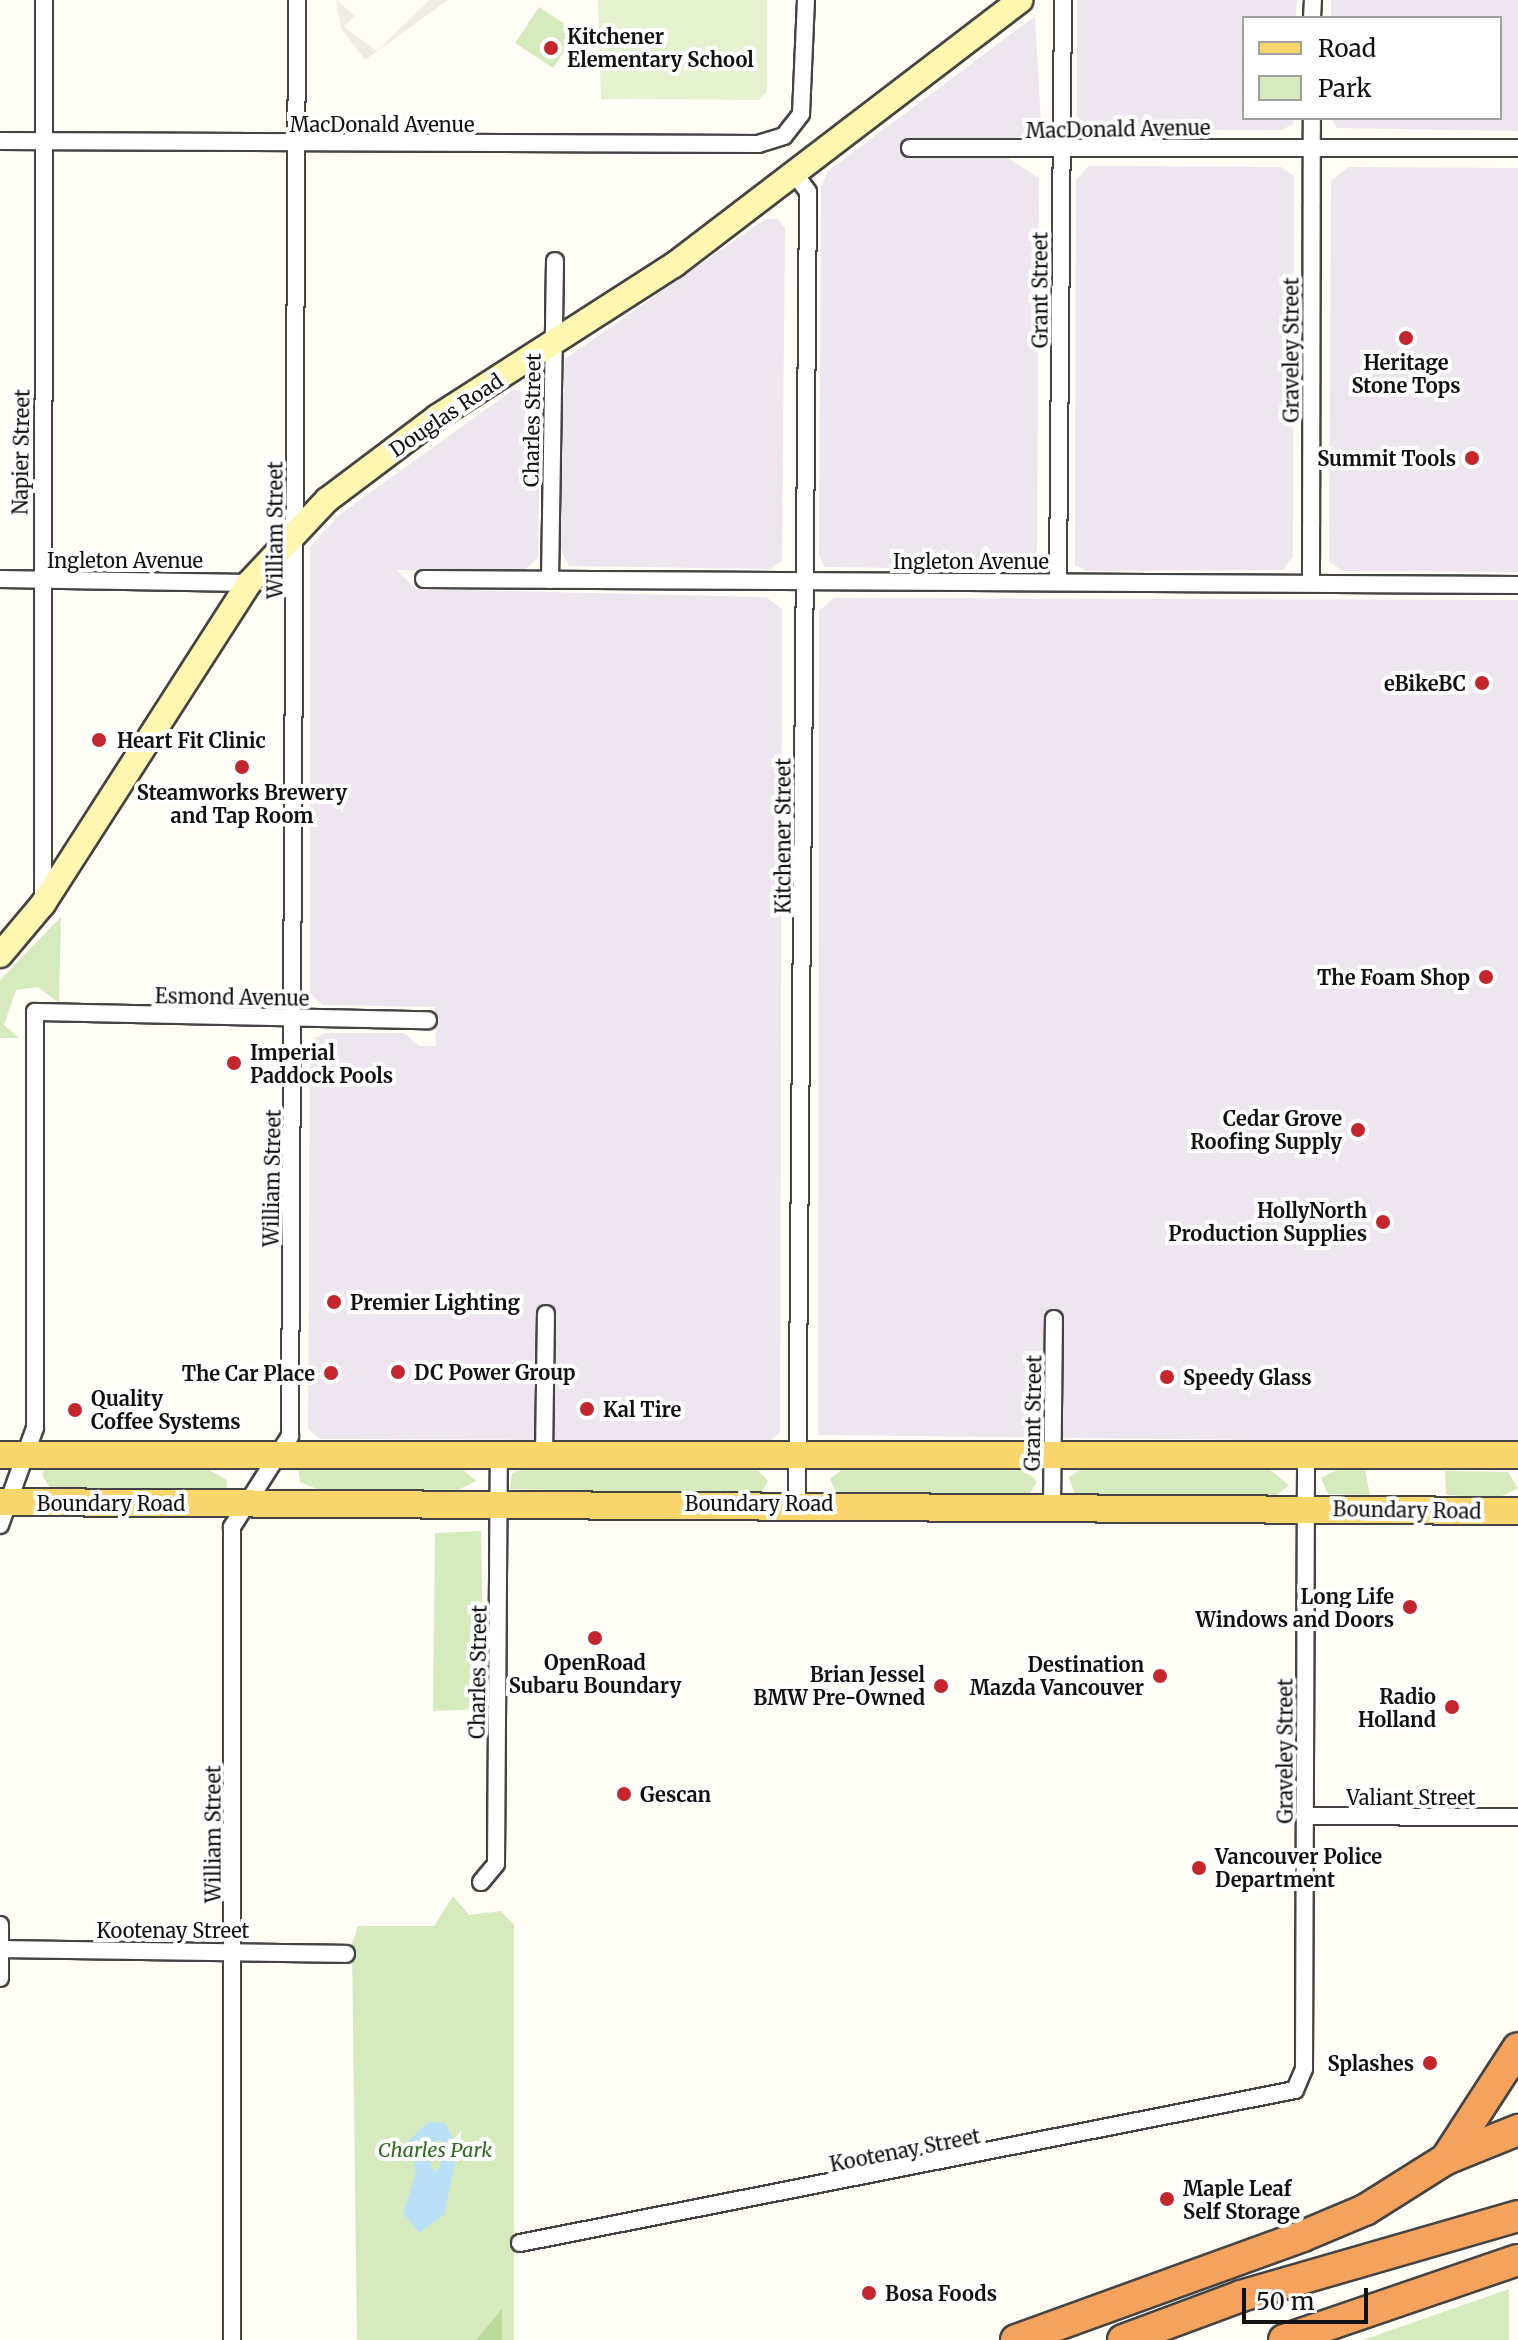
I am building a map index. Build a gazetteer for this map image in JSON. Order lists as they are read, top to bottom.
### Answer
{
  "streets": {
    "main road": ["Boundary Road"],
    "street": [
      "MacDonald Avenue",
      "Grant Street",
      "Graveley Street",
      "Douglas Road",
      "Charles Street",
      "Napier Street",
      "William Street",
      "Ingleton Avenue",
      "Kitchener Street",
      "Esmond Avenue",
      "Valiant Street",
      "Kootenay Street"
    ]
  },
  "crossings": [
    ["MacDonald Avenue", "Grant Street"],
    ["MacDonald Avenue", "Graveley Street"],
    ["MacDonald Avenue", "Napier Street"],
    ["MacDonald Avenue", "William Street"],
    ["Grant Street", "Ingleton Avenue"],
    ["Grant Street", "Boundary Road"],
    ["Graveley Street", "Ingleton Avenue"],
    ["Graveley Street", "Boundary Road"],
    ["Graveley Street", "Valiant Street"],
    ["Graveley Street", "Kootenay Street"],
    ["Douglas Road", "Charles Street"],
    ["Douglas Road", "Napier Street"],
    ["Douglas Road", "William Street"],
    ["Douglas Road", "Ingleton Avenue"],
    ["Douglas Road", "Kitchener Street"],
    ["Charles Street", "Ingleton Avenue"],
    ["Charles Street", "Boundary Road"],
    ["Napier Street", "Ingleton Avenue"],
    ["William Street", "Esmond Avenue"],
    ["William Street", "Boundary Road"],
    ["William Street", "Kootenay Street"],
    ["Ingleton Avenue", "Kitchener Street"],
    ["Kitchener Street", "Boundary Road"]
  ],
  "parks": ["Charles Park"],
  "places": [
    "Kitchener Elementary School",
    "Heritage Stone Tops",
    "Summit Tools",
    "eBikeBC",
    "Heart Fit Clinic",
    "Steamworks Brewery and Tap Room",
    "The Foam Shop",
    "Imperial Paddock Pools",
    "Cedar Grove Roofing Supply",
    "HollyNorth Production Supplies",
    "Premier Lighting",
    "DC Power Group",
    "The Car Place",
    "Speedy Glass",
    "Kal Tire",
    "Quality Coffee Systems",
    "Long Life Windows and Doors",
    "OpenRoad Subaru Boundary",
    "Destination Mazda Vancouver",
    "Brian Jessel BMW Pre-Owned",
    "Radio Holland",
    "Gescan",
    "Vancouver Police Department",
    "Splashes",
    "Maple Leaf Self Storage",
    "Bosa Foods"
  ],
  "legend": ["Road", "Park"],
  "scale_bar": "50 m"
}
